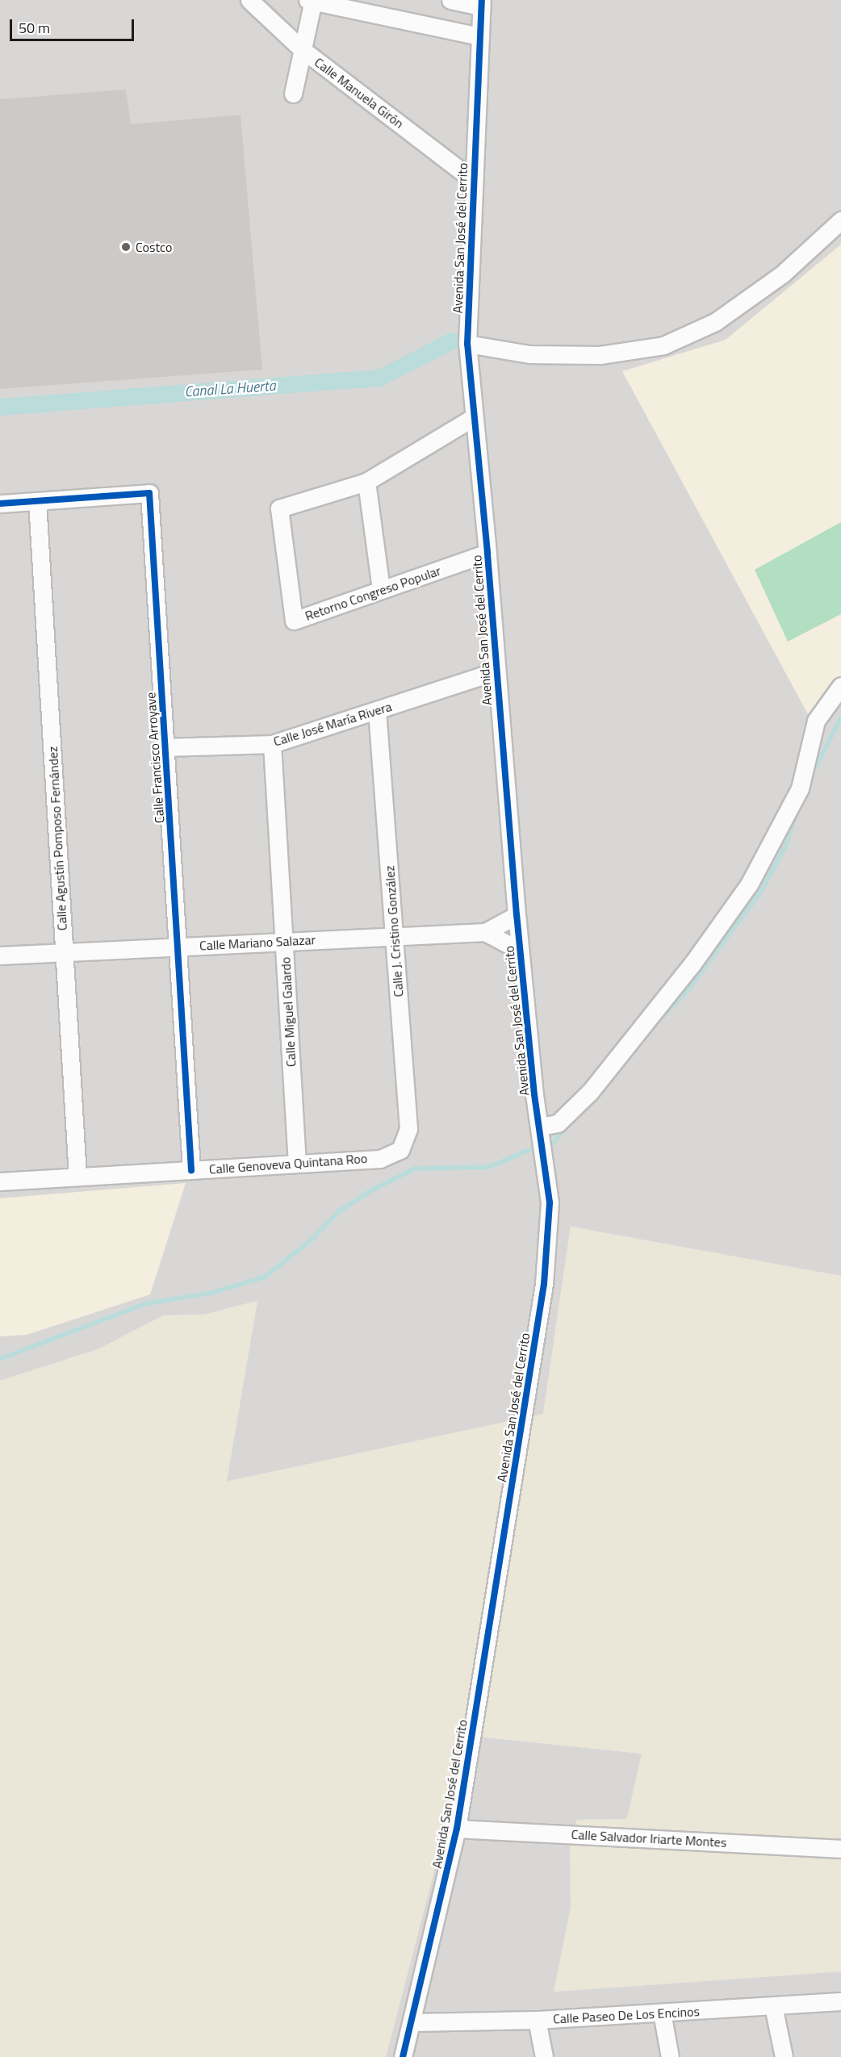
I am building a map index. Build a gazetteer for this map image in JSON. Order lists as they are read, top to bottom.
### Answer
{
  "streets": {
    "street": [
      "Calle Manuela Girón",
      "Avenida San José del Cerrito",
      "Retorno Congreso Popular",
      "Calle José María Rivera",
      "Calle Francisco Arroyave",
      "Calle Agustín Pomposo Fernández",
      "Calle J. Cristino González",
      "Calle Mariano Salazar",
      "Calle Miguel Galardo",
      "Calle Genoveva Quintana Roo",
      "Calle Salvador Iriarte Montes",
      "Calle Paseo De Los Encinos"
    ]
  },
  "crossings": [
    ["Calle Manuela Girón", "Avenida San José del Cerrito"],
    ["Avenida San José del Cerrito", "Retorno Congreso Popular"],
    ["Avenida San José del Cerrito", "Calle José María Rivera"],
    ["Avenida San José del Cerrito", "Calle Mariano Salazar"],
    ["Avenida San José del Cerrito", "Calle Salvador Iriarte Montes"],
    ["Avenida San José del Cerrito", "Calle Paseo De Los Encinos"],
    ["Calle José María Rivera", "Calle Francisco Arroyave"],
    ["Calle José María Rivera", "Calle J. Cristino González"],
    ["Calle José María Rivera", "Calle Miguel Galardo"],
    ["Calle Francisco Arroyave", "Calle Agustín Pomposo Fernández"],
    ["Calle Francisco Arroyave", "Calle Mariano Salazar"],
    ["Calle Francisco Arroyave", "Calle Genoveva Quintana Roo"],
    ["Calle Agustín Pomposo Fernández", "Calle Mariano Salazar"],
    ["Calle Agustín Pomposo Fernández", "Calle Genoveva Quintana Roo"],
    ["Calle J. Cristino González", "Calle Mariano Salazar"],
    ["Calle J. Cristino González", "Calle Genoveva Quintana Roo"],
    ["Calle Mariano Salazar", "Calle Miguel Galardo"],
    ["Calle Miguel Galardo", "Calle Genoveva Quintana Roo"]
  ],
  "water": ["Canal La Huerta"],
  "places": ["Costco"],
  "scale_bar": "50 m"
}
